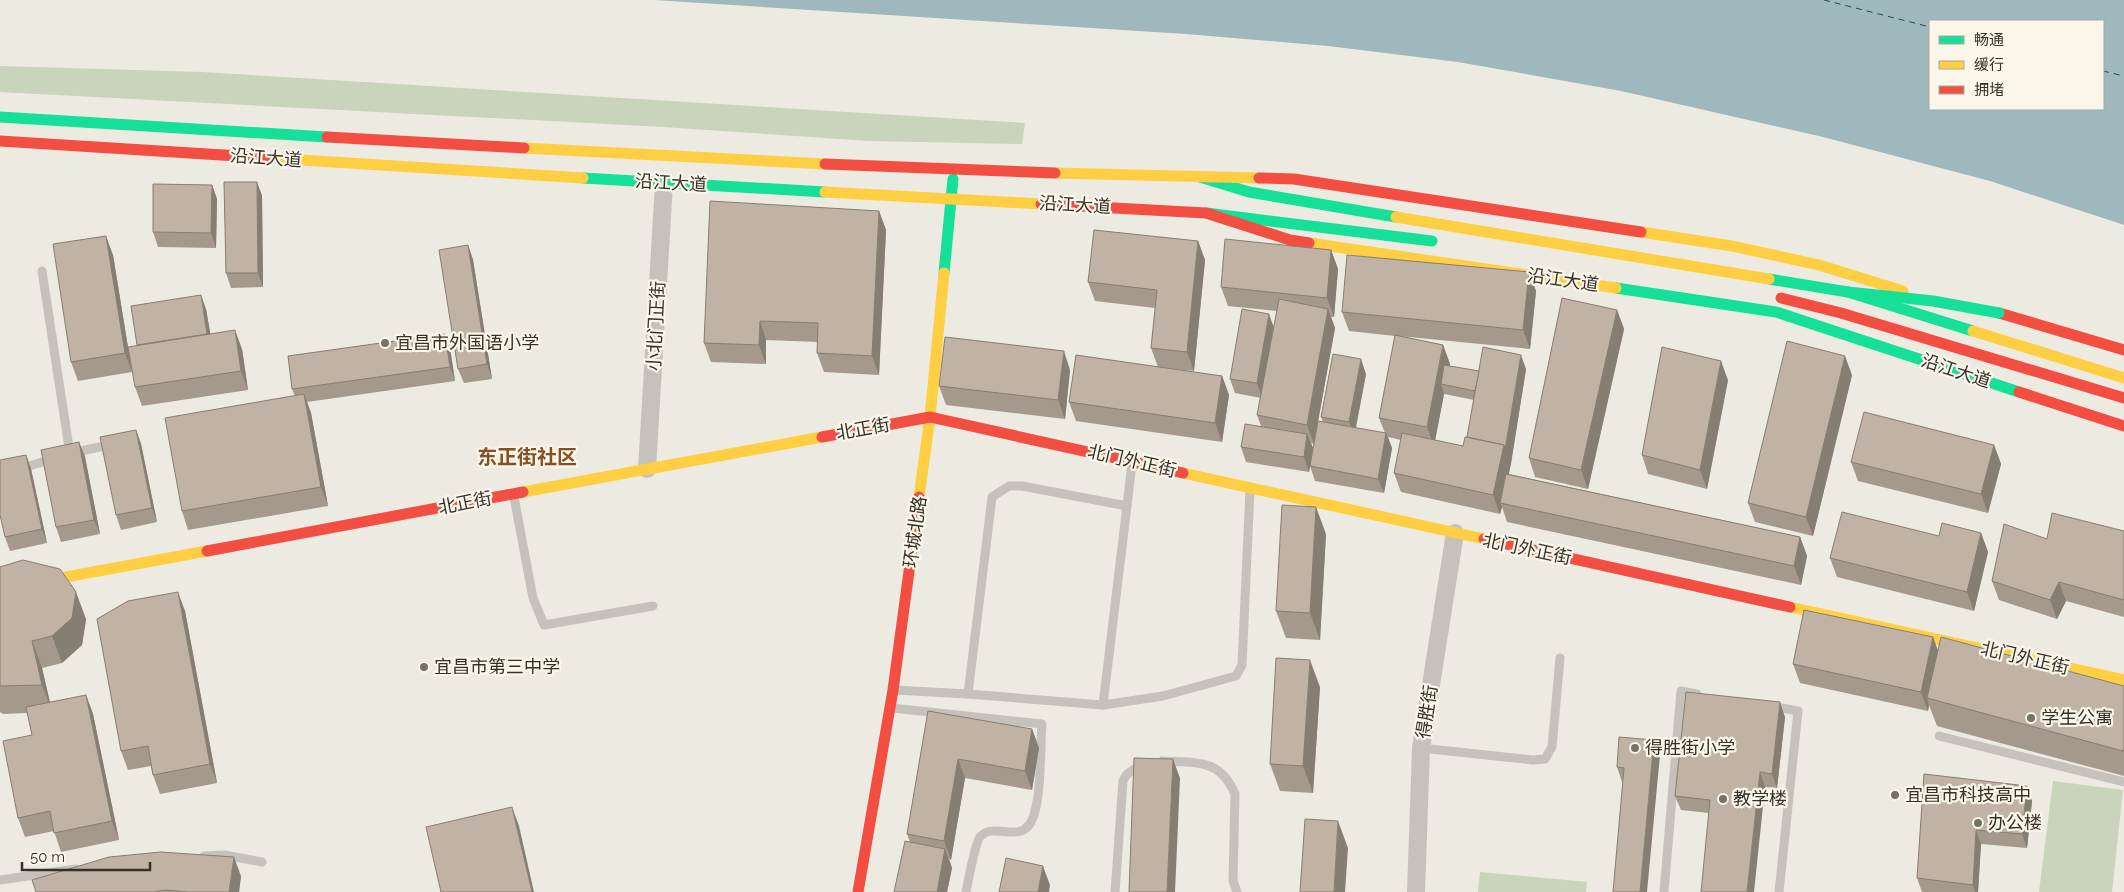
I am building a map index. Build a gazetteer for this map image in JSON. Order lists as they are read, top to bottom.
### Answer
{
  "streets": {
    "main road": [
      "沿江大道",
      "北正街",
      "北门外正街",
      "环城北路"
    ],
    "street": ["小北门正街", "得胜街"]
  },
  "crossings": [
    ["沿江大道", "小北门正街"],
    ["沿江大道", "环城北路"],
    ["小北门正街", "北正街"],
    ["北正街", "北门外正街"],
    ["北正街", "环城北路"],
    ["北门外正街", "环城北路"],
    ["北门外正街", "得胜街"]
  ],
  "districts": ["东正街社区"],
  "places": [
    "宜昌市外国语小学",
    "宜昌市第三中学",
    "学生公寓",
    "得胜街小学",
    "宜昌市科技高中",
    "教学楼",
    "办公楼"
  ],
  "legend": ["畅通", "缓行", "拥堵"],
  "scale_bar": "50 m"
}
